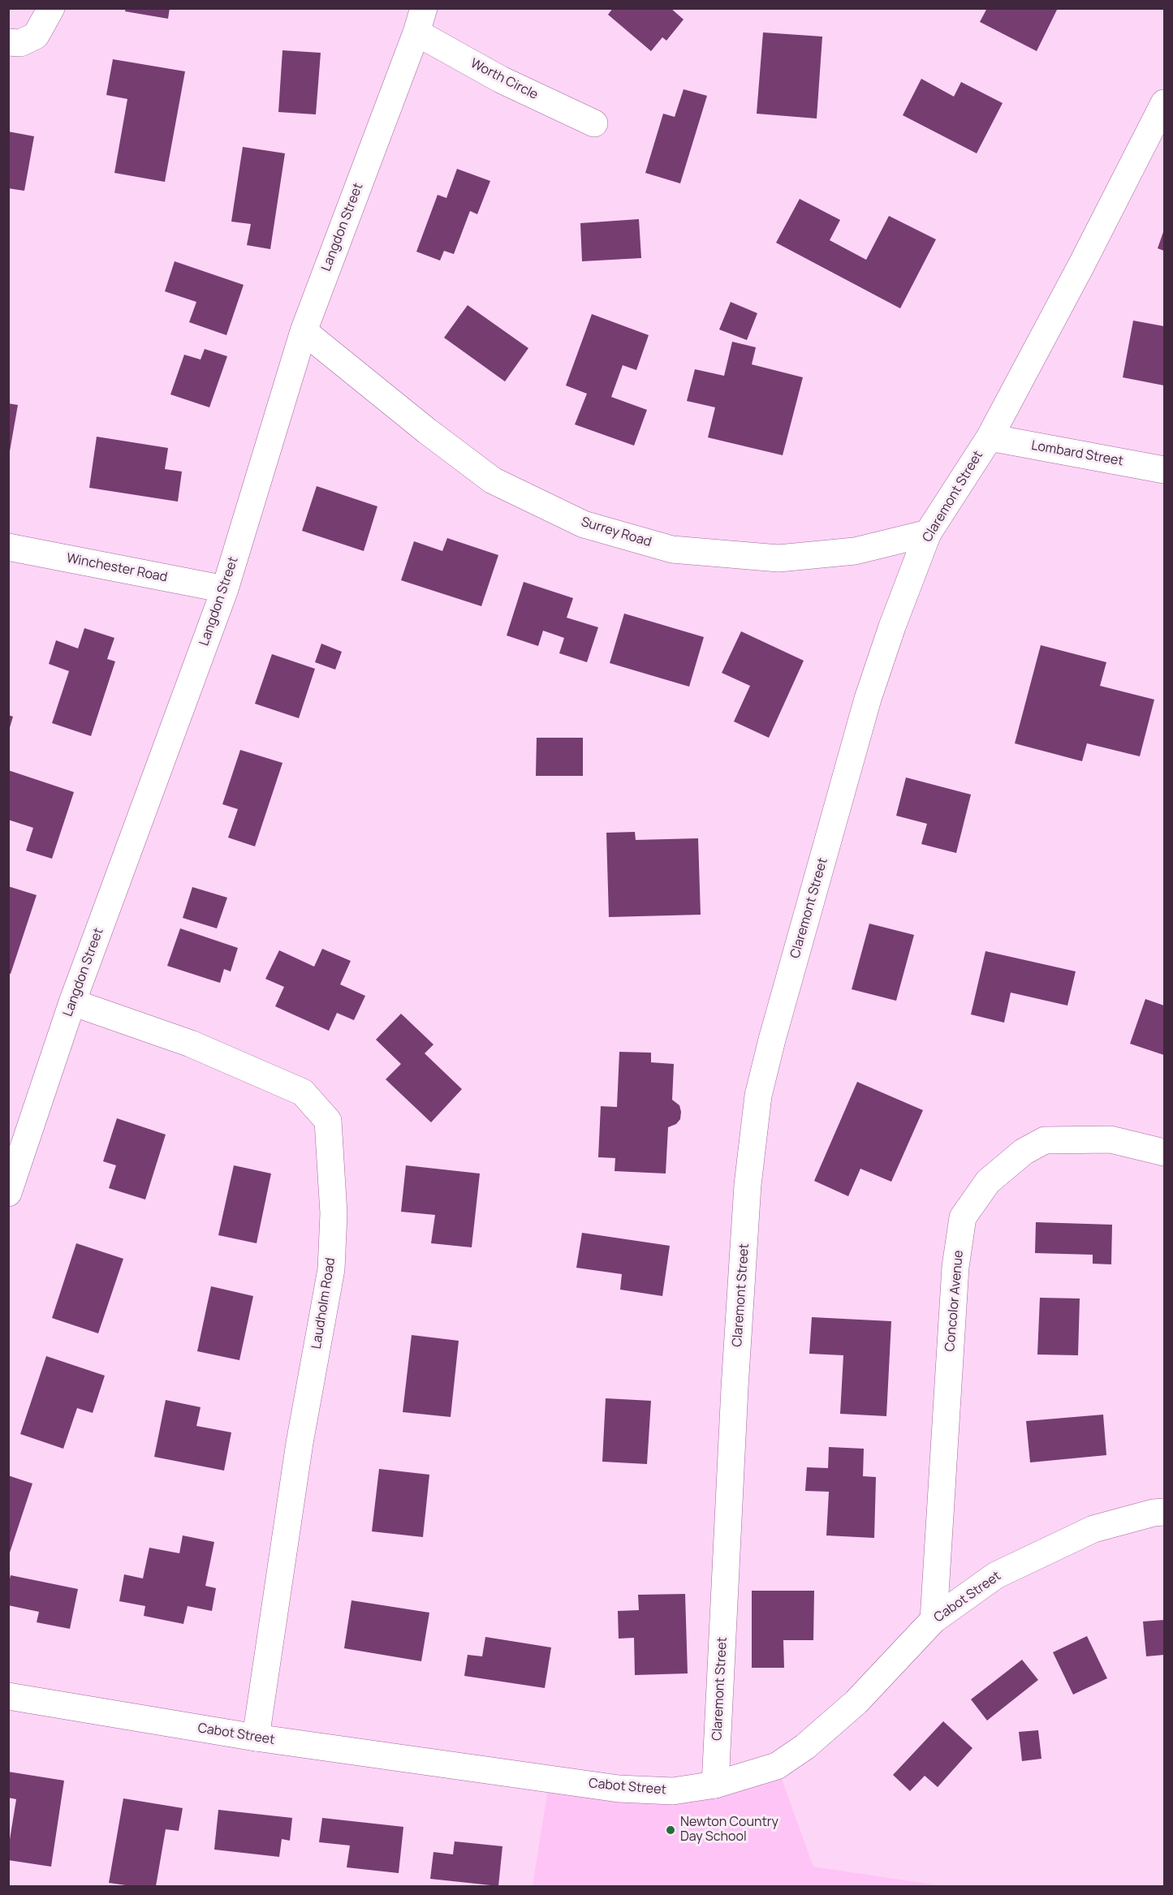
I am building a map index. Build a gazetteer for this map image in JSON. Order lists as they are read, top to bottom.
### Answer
{
  "streets": {
    "street": [
      "Worth Circle",
      "Langdon Street",
      "Lombard Street",
      "Claremont Street",
      "Surrey Road",
      "Winchester Road",
      "Concolor Avenue",
      "Laudholm Road",
      "Cabot Street"
    ]
  },
  "crossings": [
    ["Worth Circle", "Langdon Street"],
    ["Langdon Street", "Surrey Road"],
    ["Langdon Street", "Winchester Road"],
    ["Langdon Street", "Laudholm Road"],
    ["Lombard Street", "Claremont Street"],
    ["Claremont Street", "Surrey Road"],
    ["Claremont Street", "Cabot Street"],
    ["Concolor Avenue", "Cabot Street"],
    ["Laudholm Road", "Cabot Street"]
  ],
  "places": ["Newton Country Day School"]
}
